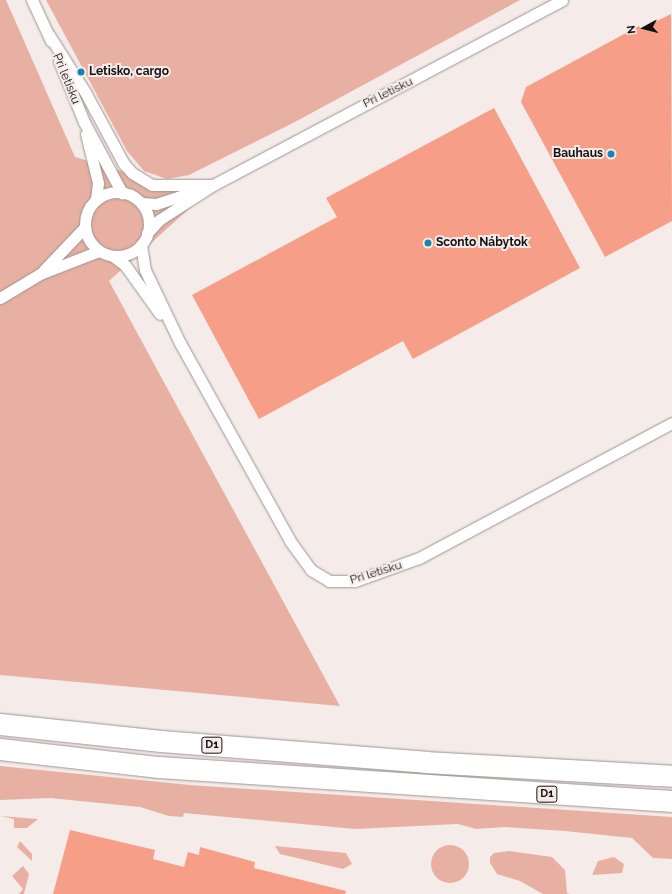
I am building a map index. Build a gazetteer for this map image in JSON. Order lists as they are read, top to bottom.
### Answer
{
  "streets": {
    "highway": ["D1"],
    "street": ["Pri letisku"]
  },
  "places": ["Letisko, cargo", "Bauhaus", "Sconto Nábytok"],
  "north": "left"
}
